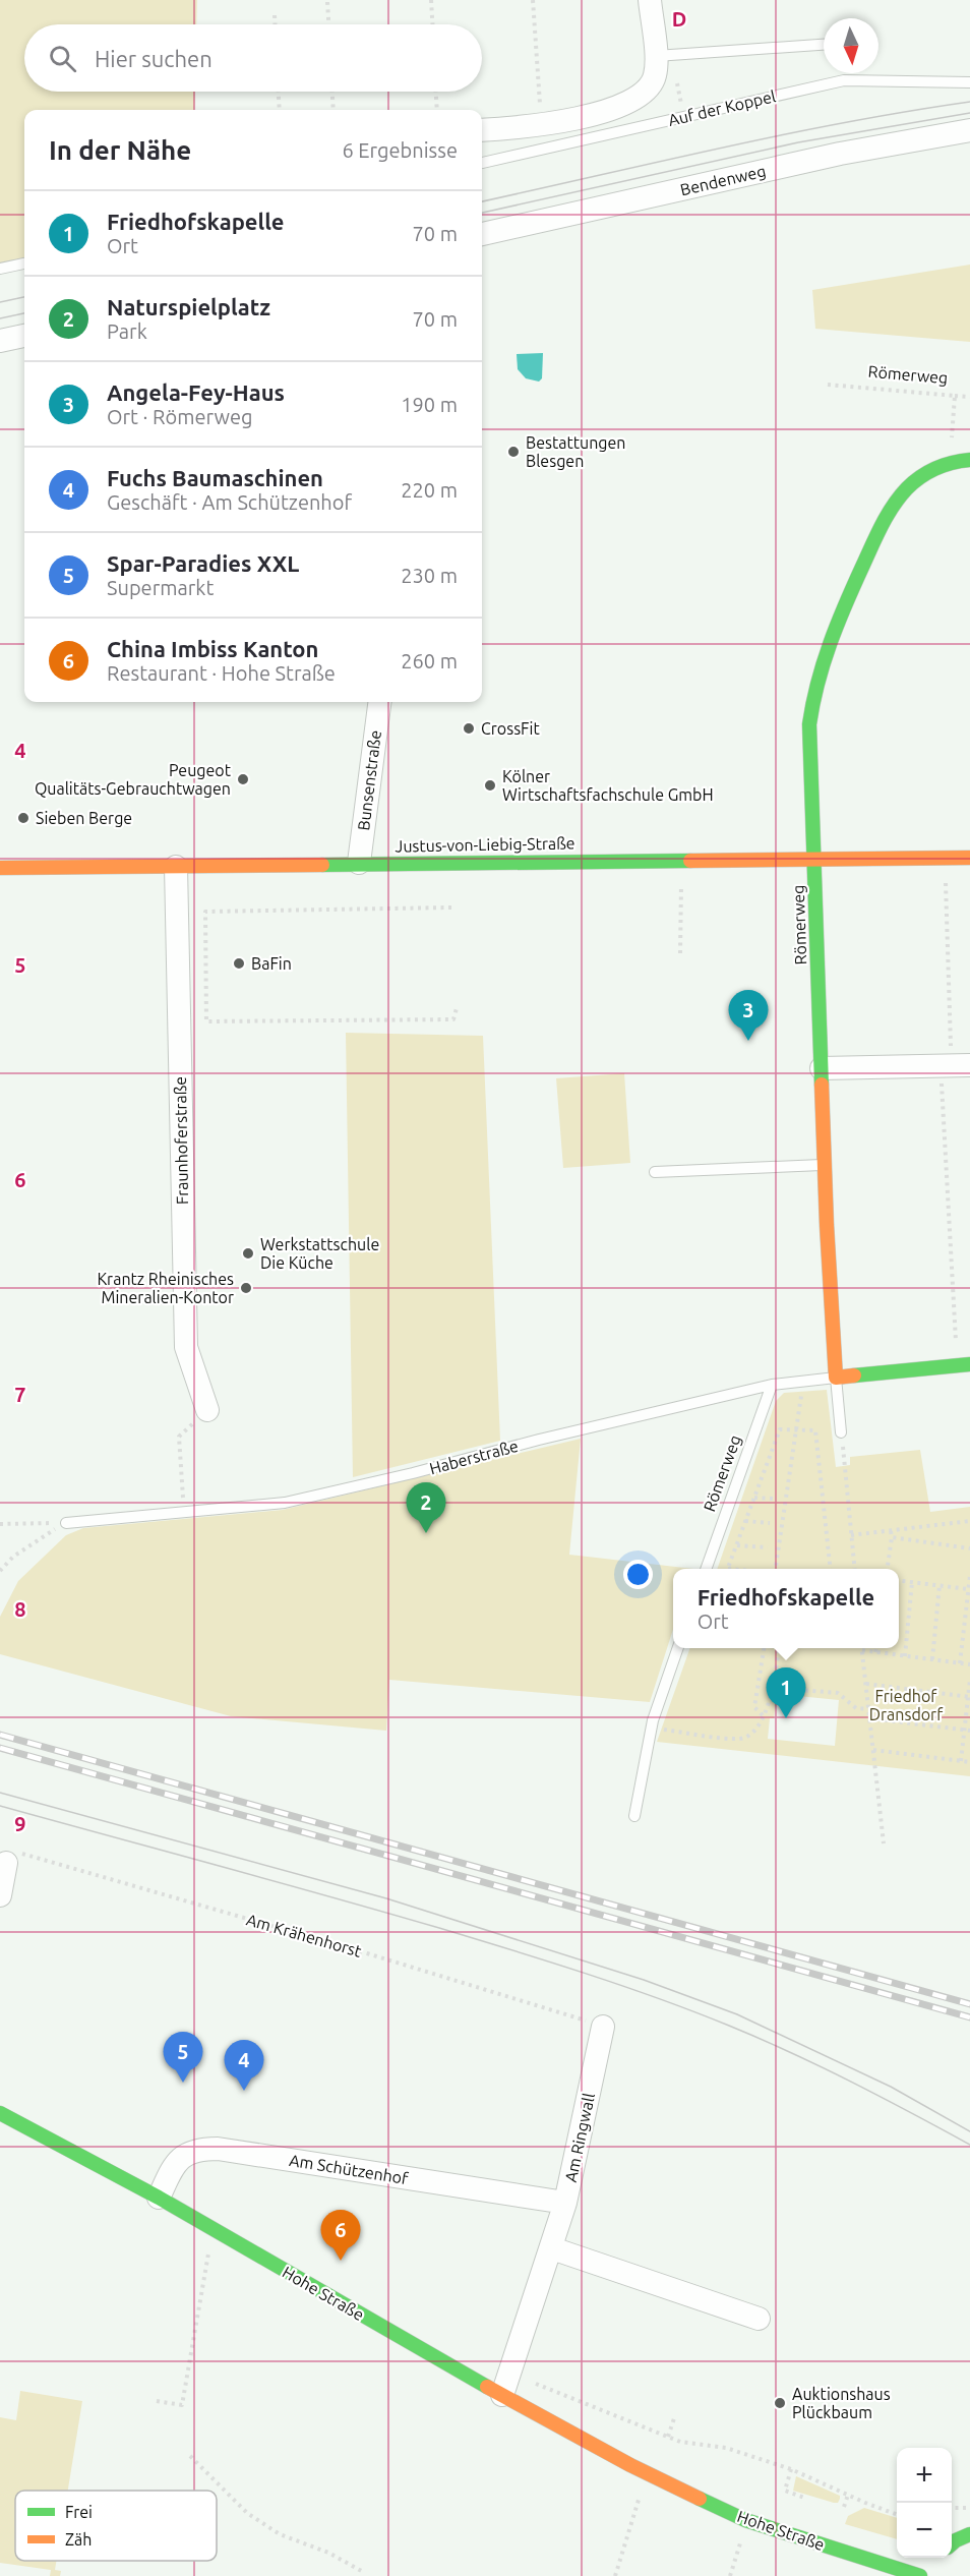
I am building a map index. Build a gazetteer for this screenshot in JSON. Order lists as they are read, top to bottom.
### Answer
{
  "streets": {
    "street": [
      "Bendenweg",
      "Römerweg",
      "Bunsenstraße",
      "Justus-von-Liebig-Straße",
      "Fraunhoferstraße",
      "Am Ringwall",
      "Am Schützenhof",
      "Hohe Straße"
    ],
    "lane": ["Auf der Koppel", "Haberstraße"],
    "path": ["Am Krähenhorst"]
  },
  "crossings": [
    ["Römerweg", "Justus-von-Liebig-Straße"],
    ["Römerweg", "Haberstraße"],
    ["Bunsenstraße", "Justus-von-Liebig-Straße"],
    ["Justus-von-Liebig-Straße", "Fraunhoferstraße"],
    ["Am Krähenhorst", "Am Ringwall"],
    ["Am Ringwall", "Am Schützenhof"],
    ["Am Ringwall", "Hohe Straße"],
    ["Am Schützenhof", "Hohe Straße"]
  ],
  "parks": ["Friedhof Dransdorf"],
  "places": [
    "Bestattungen Blesgen",
    "CrossFit",
    "Peugeot Qualitäts-Gebrauchtwagen",
    "Kölner Wirtschaftsfachschule GmbH",
    "Sieben Berge",
    "BaFin",
    "Werkstattschule Die Küche",
    "Krantz Rheinisches Mineralien-Kontor",
    "Auktionshaus Plückbaum"
  ],
  "legend": ["Frei", "Zäh"],
  "north": "bottom",
  "page": {
    "search": "Hier suchen",
    "heading": ["In der Nähe", "6 Ergebnisse"],
    "list": [
      {
        "mark": "1",
        "name": "Friedhofskapelle",
        "note": "Ort",
        "value": "70 m"
      },
      {
        "mark": "2",
        "name": "Naturspielplatz",
        "note": "Park",
        "value": "70 m"
      },
      {
        "mark": "3",
        "name": "Angela-Fey-Haus",
        "note": "Ort · Römerweg",
        "value": "190 m"
      },
      {
        "mark": "4",
        "name": "Fuchs Baumaschinen",
        "note": "Geschäft · Am Schützenhof",
        "value": "220 m"
      },
      {
        "mark": "5",
        "name": "Spar-Paradies XXL",
        "note": "Supermarkt",
        "value": "230 m"
      },
      {
        "mark": "6",
        "name": "China Imbiss Kanton",
        "note": "Restaurant · Hohe Straße",
        "value": "260 m"
      }
    ],
    "pins": [
      "3",
      "2",
      "1",
      "5",
      "4",
      "6"
    ],
    "popup": ["Friedhofskapelle", "Ort"],
    "map_buttons": ["+", "−"]
  },
  "grid": {
    "columns": ["D"],
    "rows": [
      "4",
      "5",
      "6",
      "7",
      "8",
      "9"
    ]
  }
}
